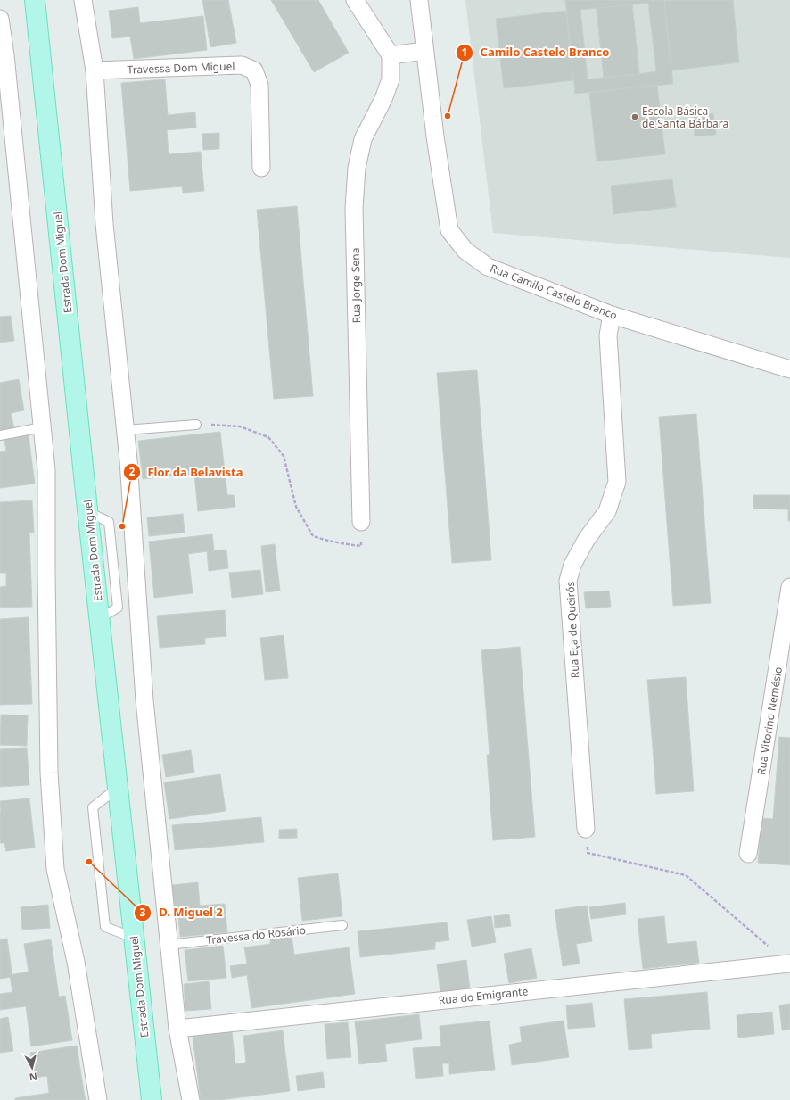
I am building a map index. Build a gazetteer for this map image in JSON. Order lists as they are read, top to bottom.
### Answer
{
  "streets": {
    "main road": ["Estrada Dom Miguel"],
    "street": [
      "Travessa Dom Miguel",
      "Rua Jorge Sena",
      "Rua Camilo Castelo Branco",
      "Rua Eça de Queirós",
      "Rua Vitorino Nemésio",
      "Rua do Emigrante"
    ],
    "lane": ["Travessa do Rosário"]
  },
  "crossings": [
    ["Rua Camilo Castelo Branco", "Rua Eça de Queirós"]
  ],
  "places": [
    "Camilo Castelo Branco",
    "Escola Básica de Santa Bárbara",
    "Flor da Belavista",
    "D. Miguel 2"
  ],
  "north": "bottom"
}
